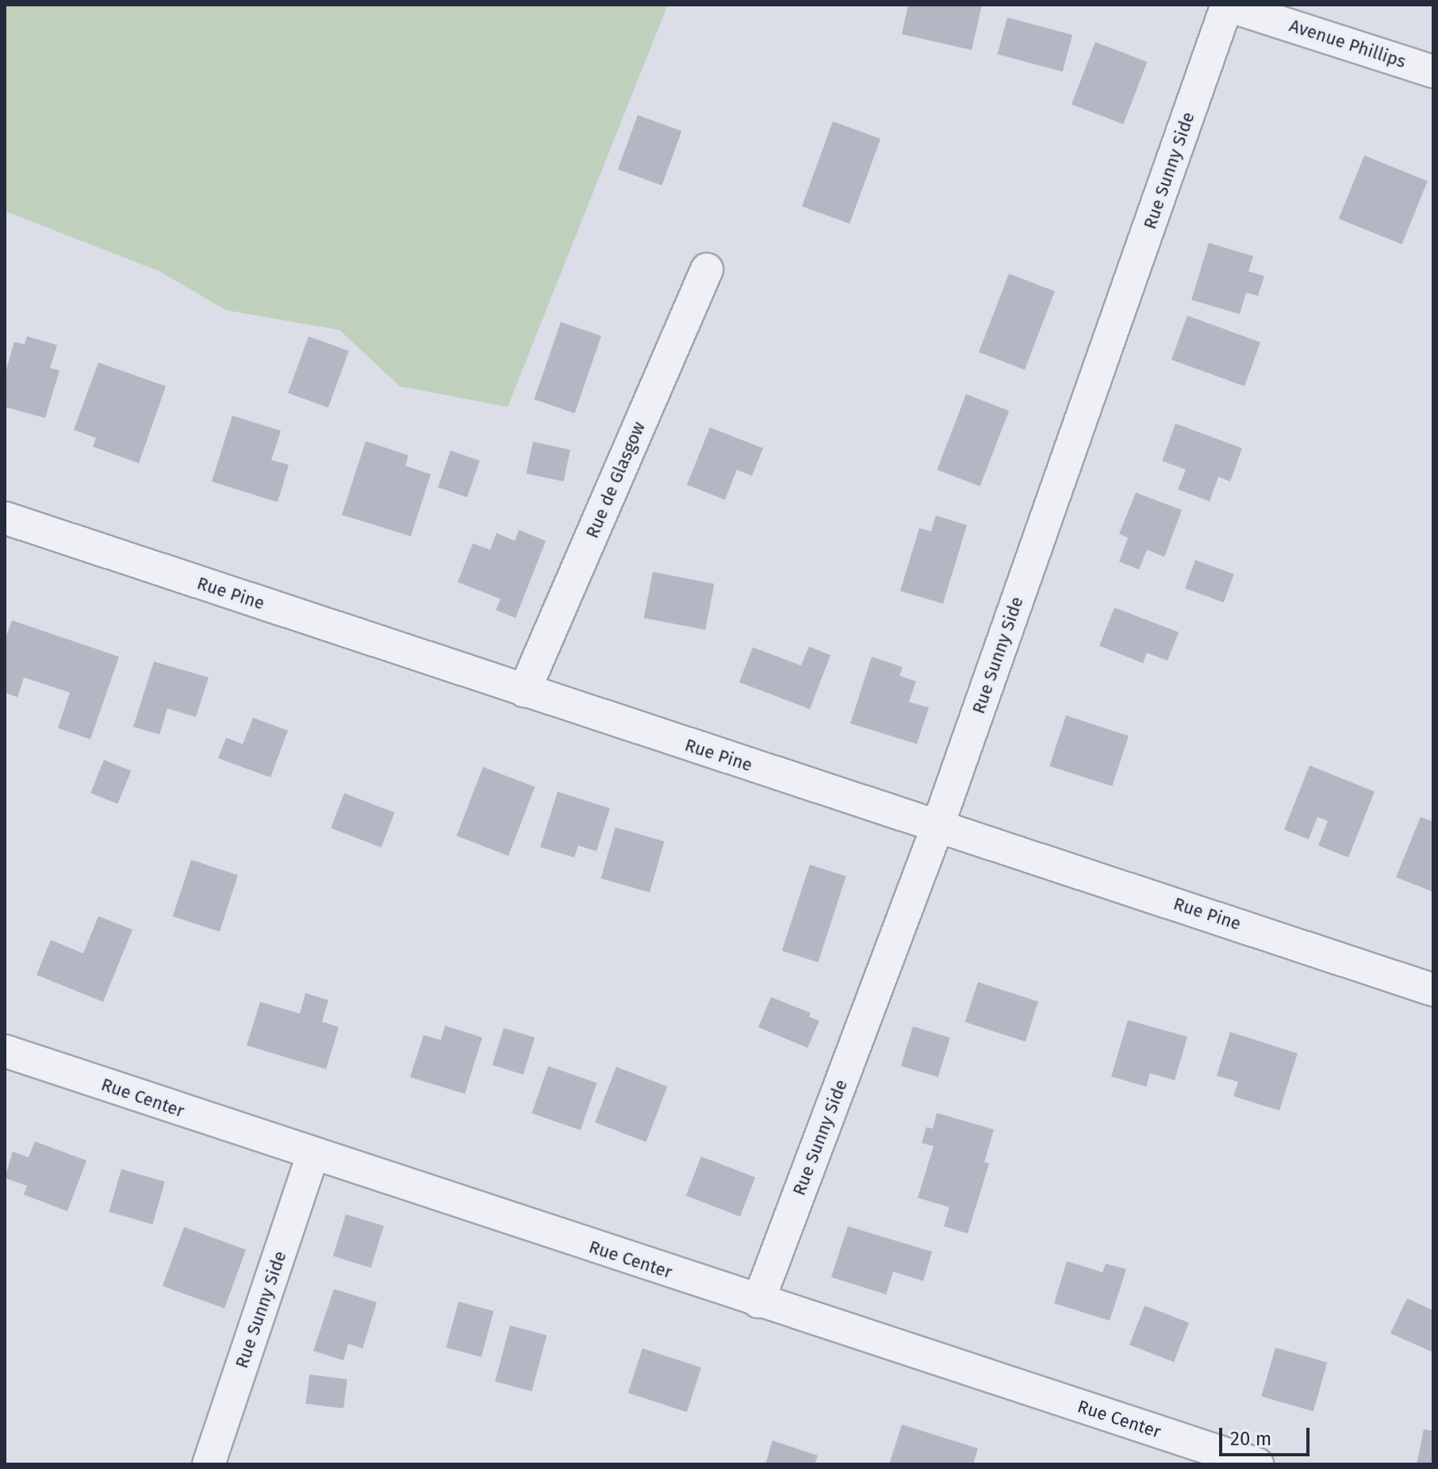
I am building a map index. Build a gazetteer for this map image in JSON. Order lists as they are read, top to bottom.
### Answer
{
  "streets": {
    "street": [
      "Avenue Phillips",
      "Rue Sunny Side",
      "Rue de Glasgow",
      "Rue Pine",
      "Rue Center"
    ]
  },
  "crossings": [
    ["Avenue Phillips", "Rue Sunny Side"],
    ["Rue Sunny Side", "Rue Pine"],
    ["Rue Sunny Side", "Rue Center"],
    ["Rue de Glasgow", "Rue Pine"]
  ],
  "scale_bar": "20 m"
}
